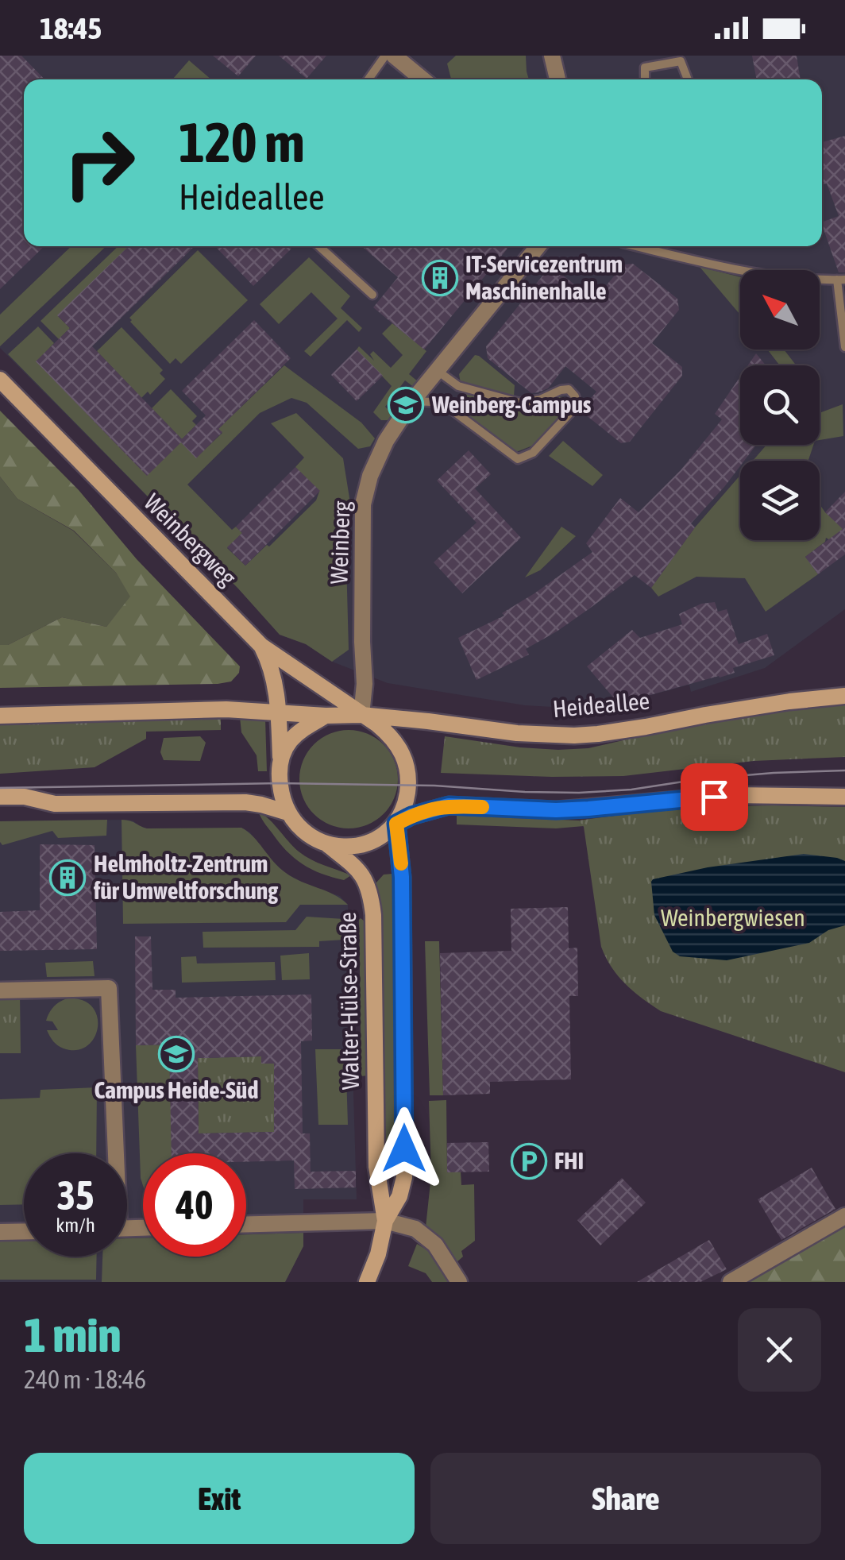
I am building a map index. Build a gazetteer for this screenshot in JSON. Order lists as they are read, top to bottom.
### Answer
{
  "streets": {
    "main road": ["Weinbergweg", "Heideallee", "Walter-Hülse-Straße"],
    "street": ["Weinberg"]
  },
  "crossings": [
    ["Weinbergweg", "Weinberg"],
    ["Weinbergweg", "Heideallee"],
    ["Weinbergweg", "Walter-Hülse-Straße"],
    ["Weinberg", "Heideallee"],
    ["Weinberg", "Walter-Hülse-Straße"],
    ["Heideallee", "Walter-Hülse-Straße"]
  ],
  "parks": ["Weinbergwiesen"],
  "places": {
    "building": ["IT-Servicezentrum Maschinenhalle", "Helmholtz-Zentrum für Umweltforschung"],
    "school or university": ["Weinberg-Campus", "Campus Heide-Süd"],
    "parking": ["FHI"]
  },
  "north": "top left",
  "page": {
    "status": "18:45",
    "turn": ["120 m", "Heideallee"],
    "speed": "35 km/h",
    "limit": "40",
    "heading": ["1 min", "240 m · 18:46"],
    "buttons": ["Exit", "Share"]
  }
}
